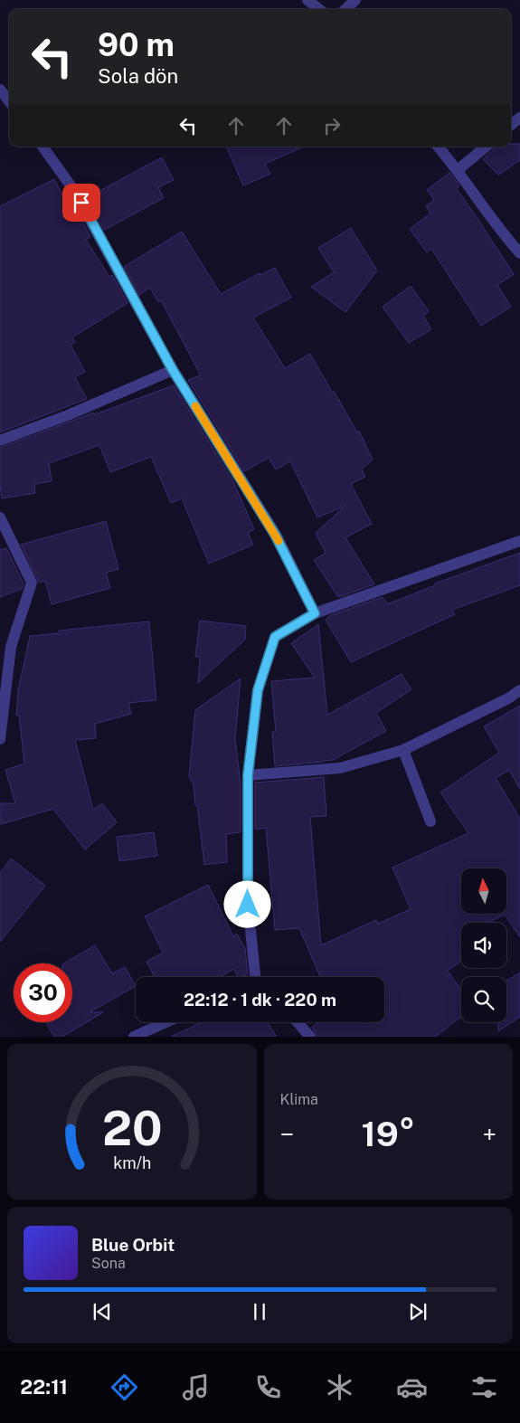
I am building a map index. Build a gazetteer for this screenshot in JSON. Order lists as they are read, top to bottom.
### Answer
{
  "north": "top",
  "page": {
    "turn": ["90 m", "Sola dön"],
    "limit": "30",
    "trip": "22:12 · 1 dk · 220 m",
    "tile": "Klima",
    "heat": ["−", "19°", "+"],
    "song": ["Blue Orbit", "Sona"],
    "tabs": "22:11",
    "gauge": ["20", "km/h"]
  }
}
